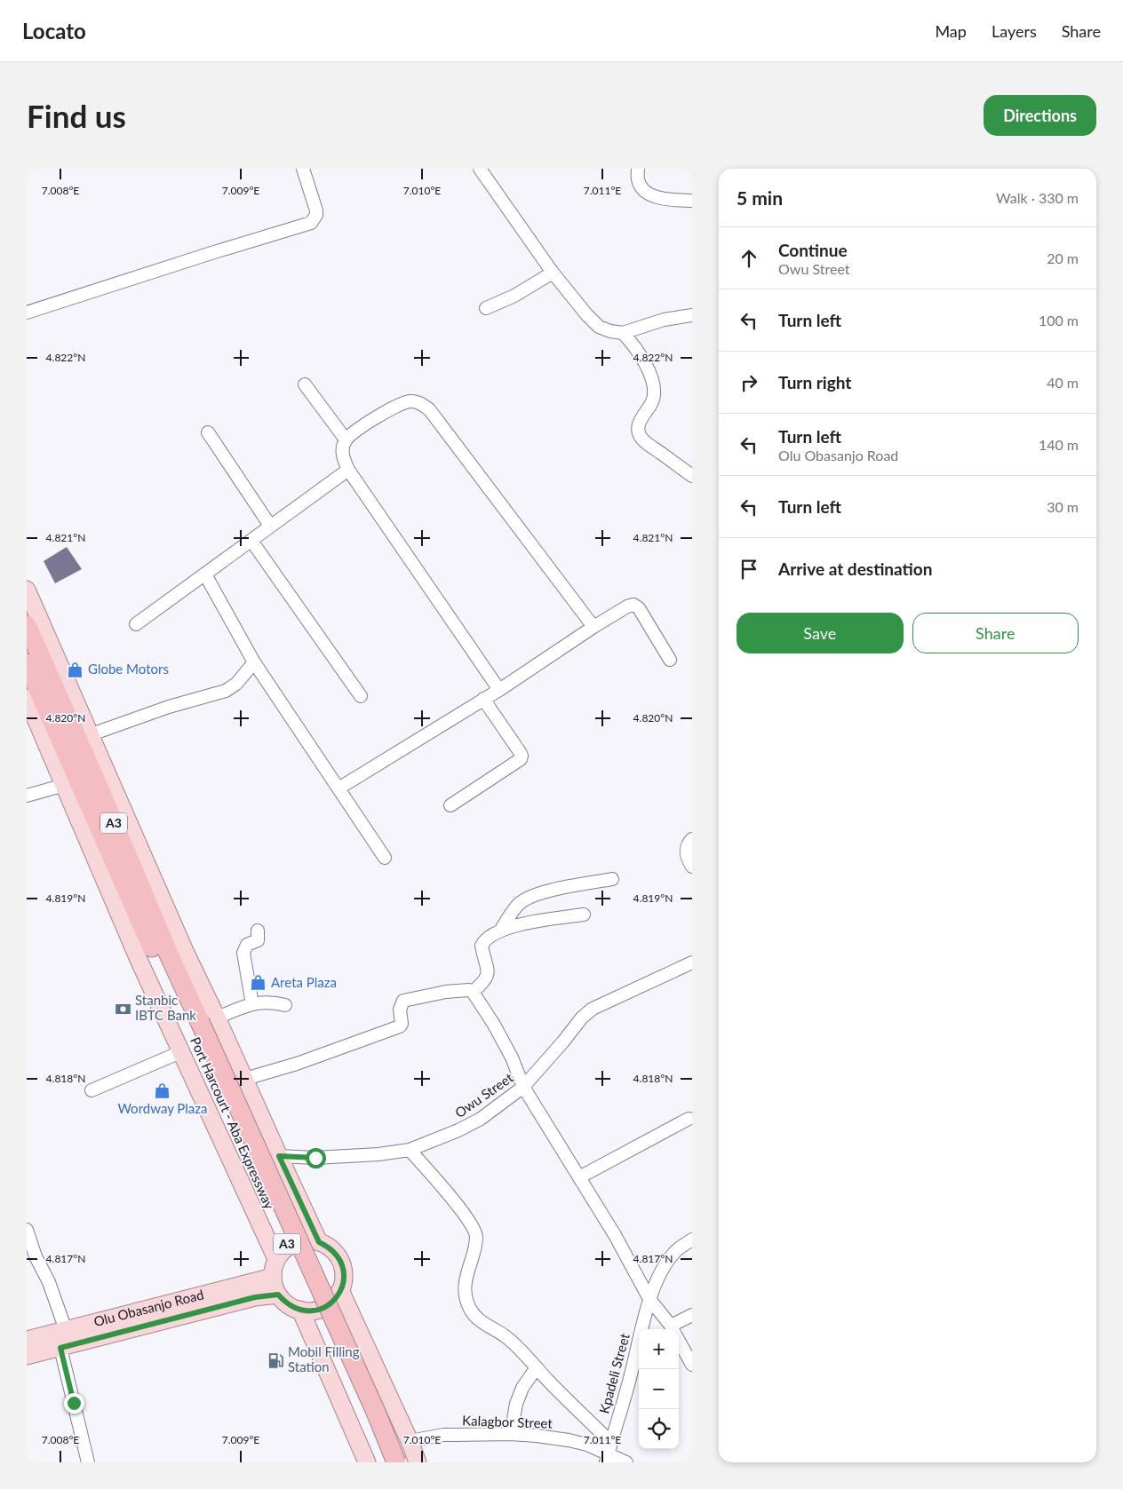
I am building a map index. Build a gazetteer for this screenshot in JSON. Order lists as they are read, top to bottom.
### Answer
{
  "streets": {
    "highway": ["A3", "Port Harcourt - Aba Expressway"],
    "main road": ["Olu Obasanjo Road"],
    "street": ["Owu Street", "Kpadeli Street", "Kalagbor Street"]
  },
  "crossings": [
    ["Kpadeli Street", "Kalagbor Street"]
  ],
  "places": {
    "shop": ["Globe Motors", "Areta Plaza", "Wordway Plaza"],
    "bank": ["Stanbic IBTC Bank"],
    "fuel station": ["Mobil Filling Station"]
  },
  "page": {
    "header": "Locato",
    "nav": ["Map", "Layers", "Share"],
    "buttons": [
      "Directions",
      ["Save", "Share"]
    ],
    "title": "Find us",
    "heading": ["5 min", "Walk · 330 m"],
    "list": [
      ["Continue", "Owu Street", "20 m"],
      ["Turn left", "100 m"],
      ["Turn right", "40 m"],
      ["Turn left", "Olu Obasanjo Road", "140 m"],
      ["Turn left", "30 m"],
      "Arrive at destination"
    ],
    "map_buttons": ["+", "−"]
  },
  "coordinates": [
    "7.008°E",
    "7.009°E",
    "7.010°E",
    "7.011°E",
    "4.822°N",
    "4.821°N",
    "4.820°N",
    "4.819°N",
    "4.818°N",
    "4.817°N"
  ]
}
